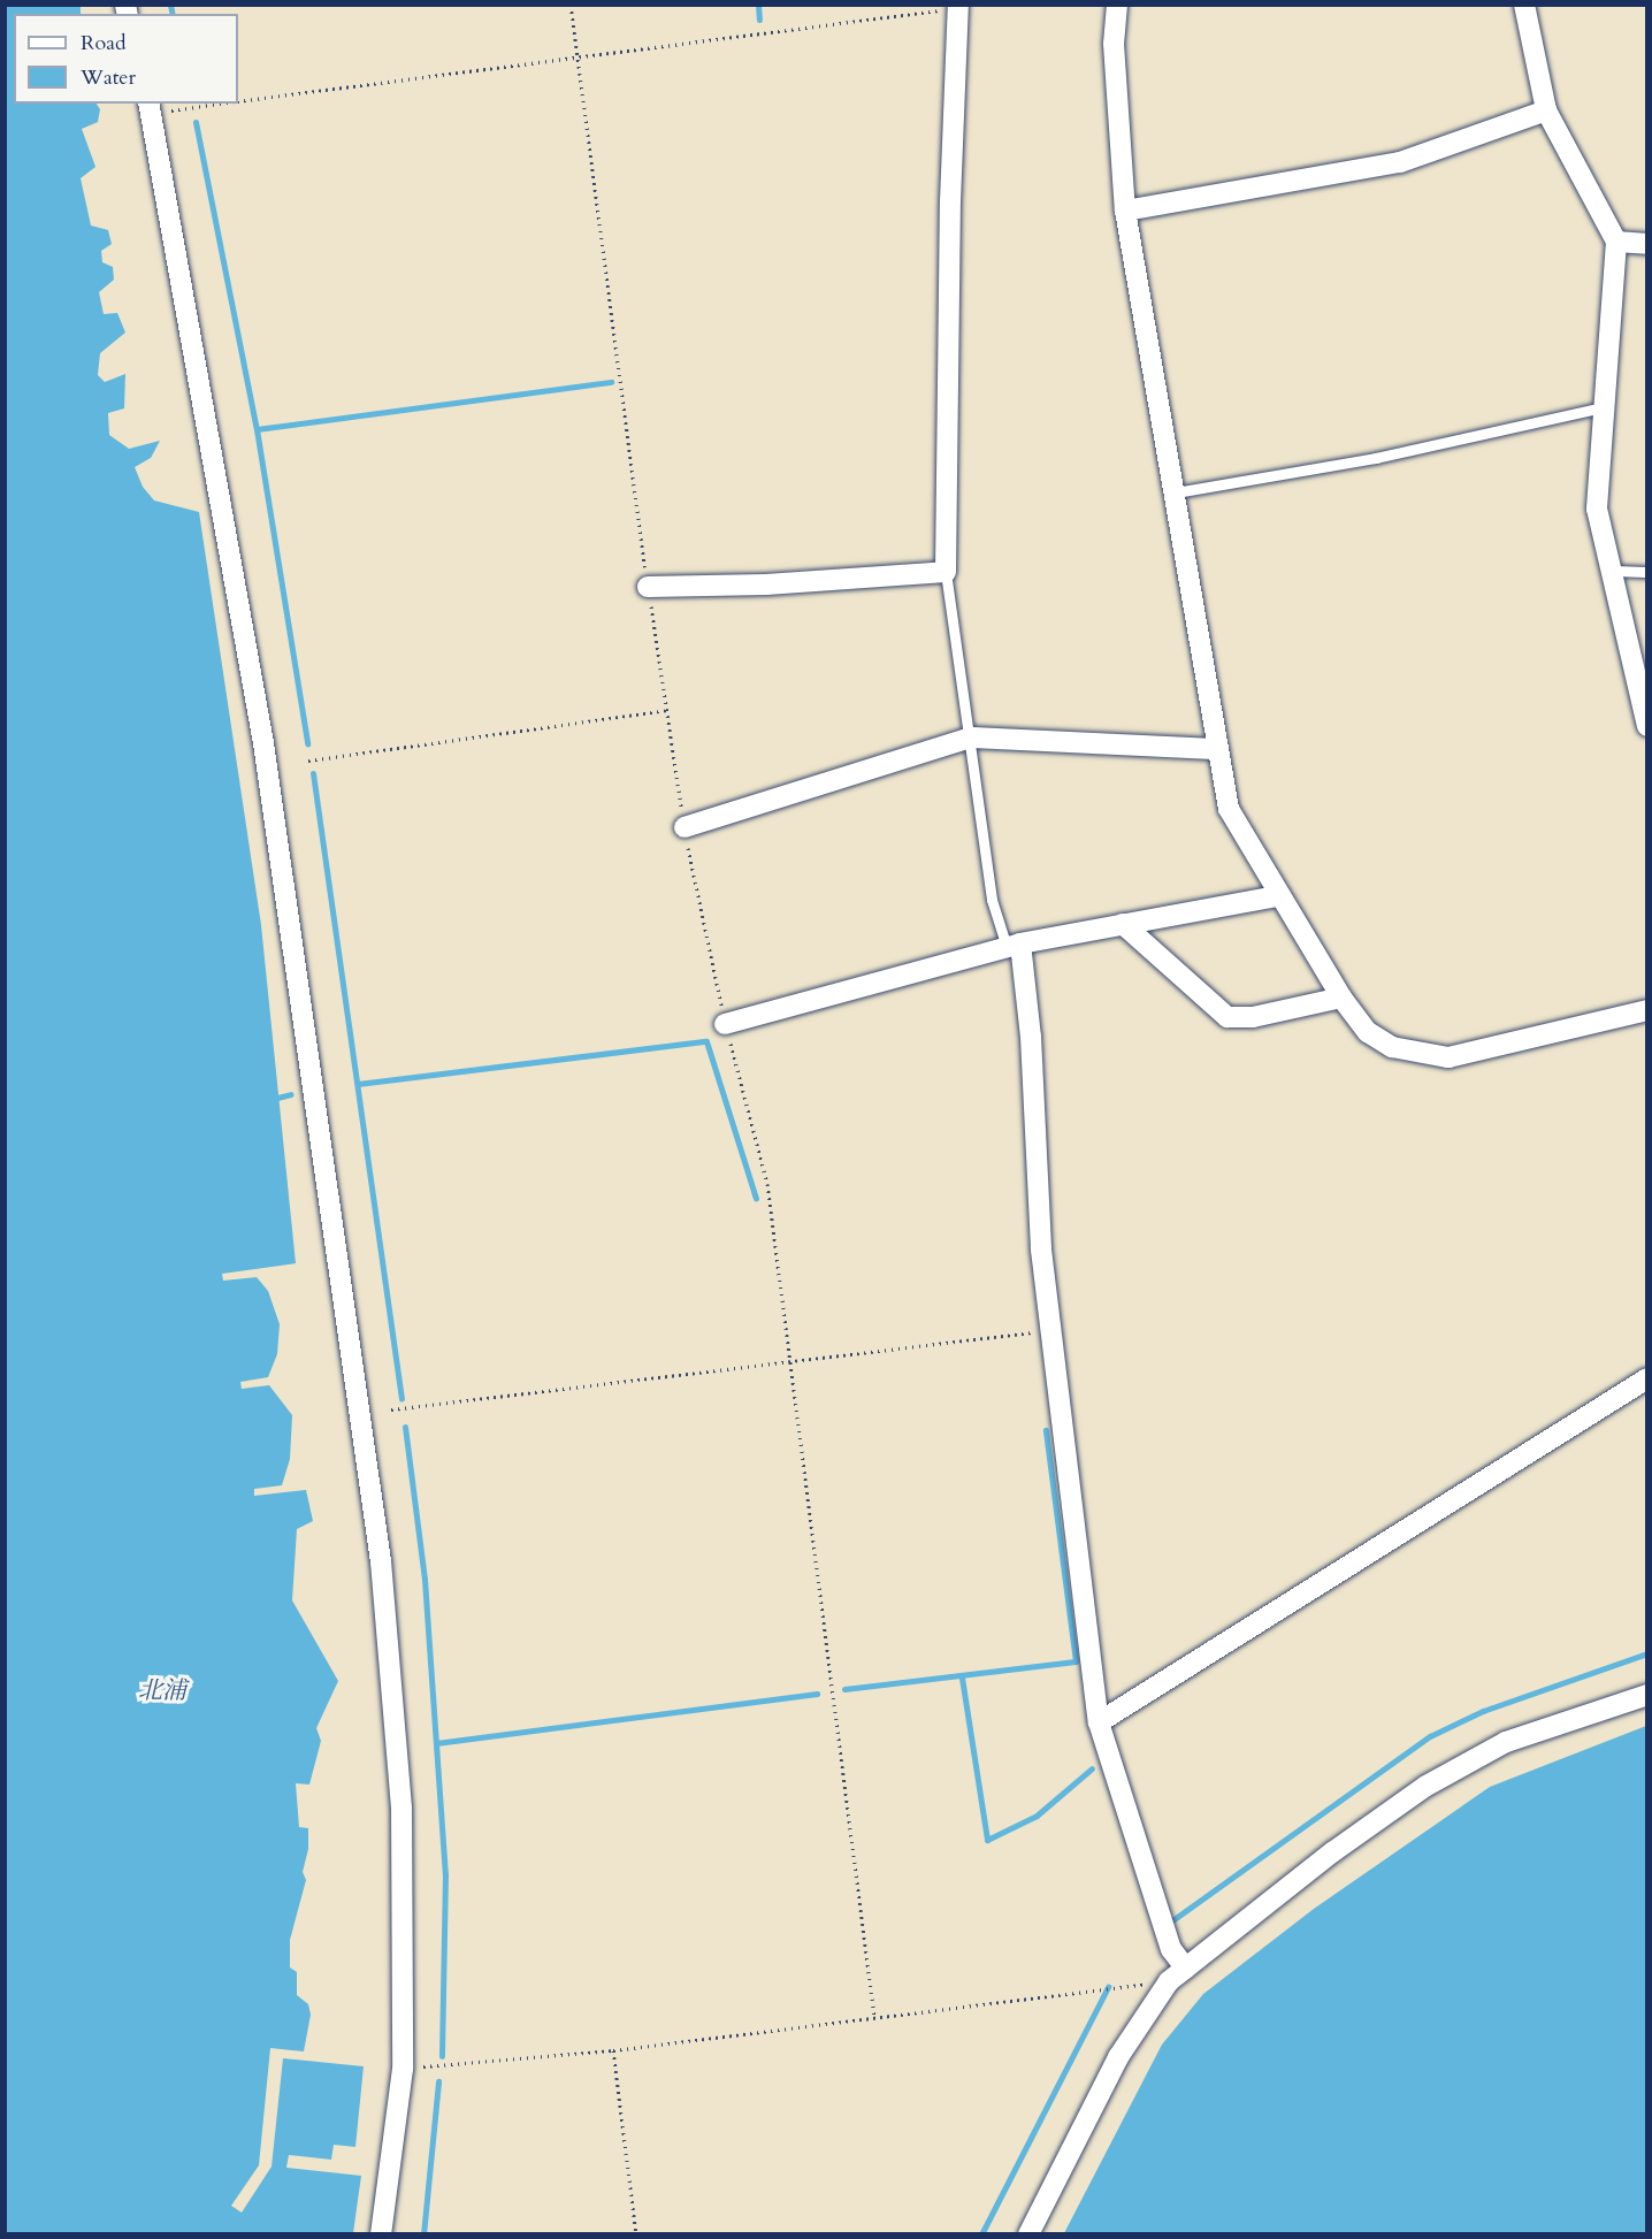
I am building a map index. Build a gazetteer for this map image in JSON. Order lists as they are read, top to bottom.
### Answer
{
  "water": ["北浦"],
  "legend": ["Road", "Water"]
}
